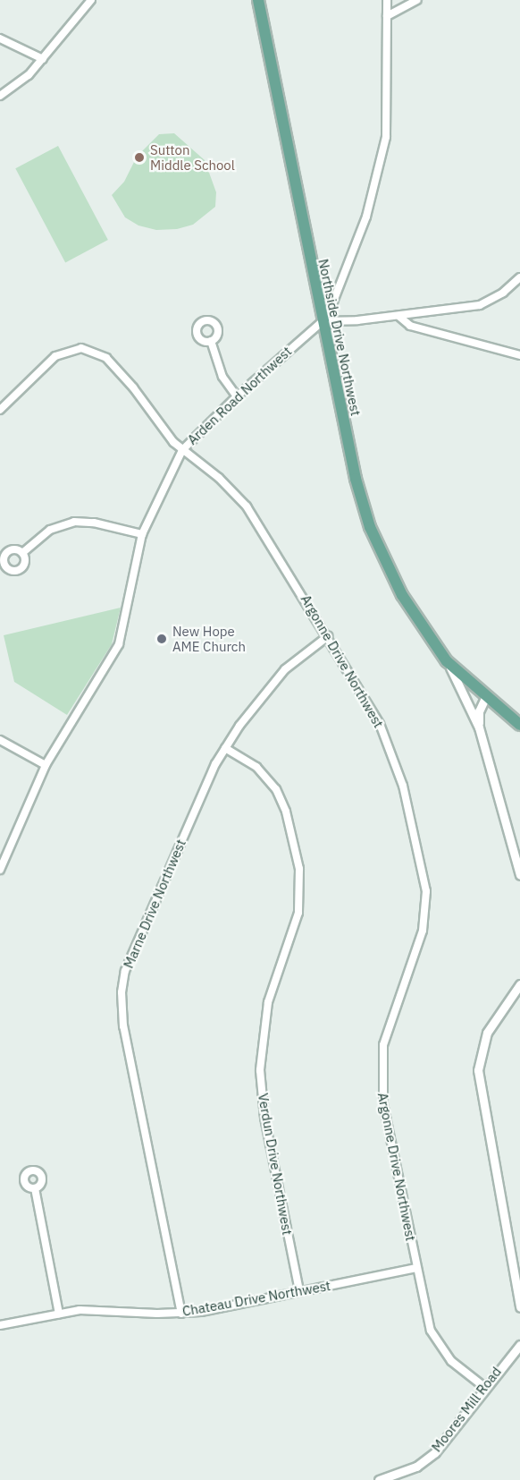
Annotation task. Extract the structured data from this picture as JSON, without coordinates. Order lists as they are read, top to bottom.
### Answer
{
  "streets": {
    "main road": ["Northside Drive Northwest"],
    "street": [
      "Arden Road Northwest",
      "Argonne Drive Northwest",
      "Marne Drive Northwest",
      "Verdun Drive Northwest",
      "Chateau Drive Northwest",
      "Moores Mill Road"
    ]
  },
  "crossings": [
    ["Northside Drive Northwest", "Arden Road Northwest"],
    ["Arden Road Northwest", "Argonne Drive Northwest"],
    ["Argonne Drive Northwest", "Marne Drive Northwest"],
    ["Argonne Drive Northwest", "Chateau Drive Northwest"],
    ["Argonne Drive Northwest", "Moores Mill Road"],
    ["Marne Drive Northwest", "Verdun Drive Northwest"],
    ["Marne Drive Northwest", "Chateau Drive Northwest"],
    ["Verdun Drive Northwest", "Chateau Drive Northwest"]
  ],
  "places": ["Sutton Middle School", "New Hope AME Church"]
}
